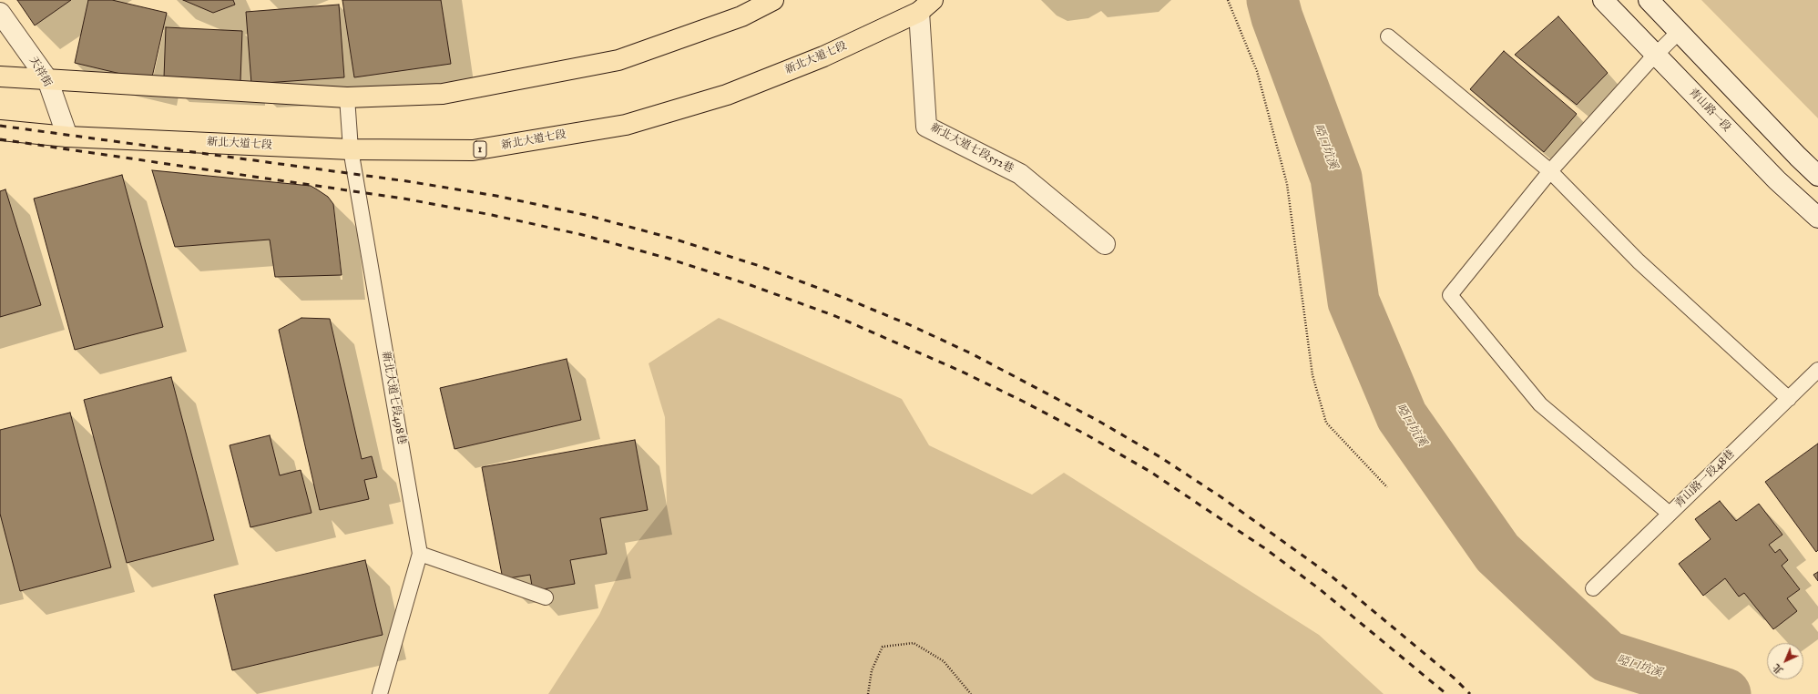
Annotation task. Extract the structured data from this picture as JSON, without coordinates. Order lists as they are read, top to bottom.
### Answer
{
  "streets": {
    "main road": ["新北大道七段", "1"],
    "street": ["天祥街", "青山路一段", "新北大道七段552巷"],
    "lane": ["新北大道七段498巷", "青山路一段48巷"]
  },
  "crossings": [
    ["新北大道七段", "天祥街"],
    ["新北大道七段", "新北大道七段552巷"],
    ["新北大道七段", "新北大道七段498巷"]
  ],
  "water": ["啞口坑溪"],
  "north": "bottom left"
}
